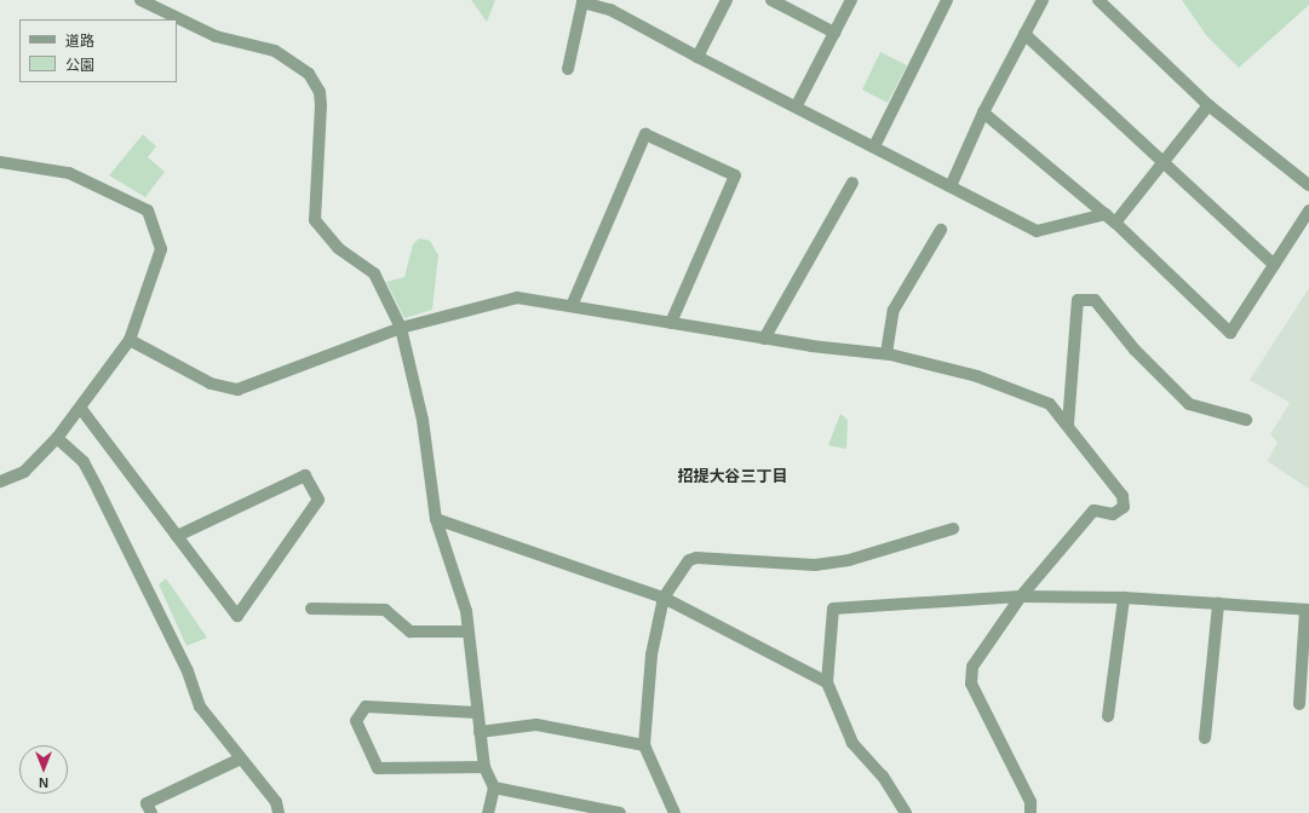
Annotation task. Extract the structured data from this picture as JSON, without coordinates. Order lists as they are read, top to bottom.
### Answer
{
  "districts": ["招提大谷三丁目"],
  "legend": ["道路", "公園"],
  "north": "bottom"
}
